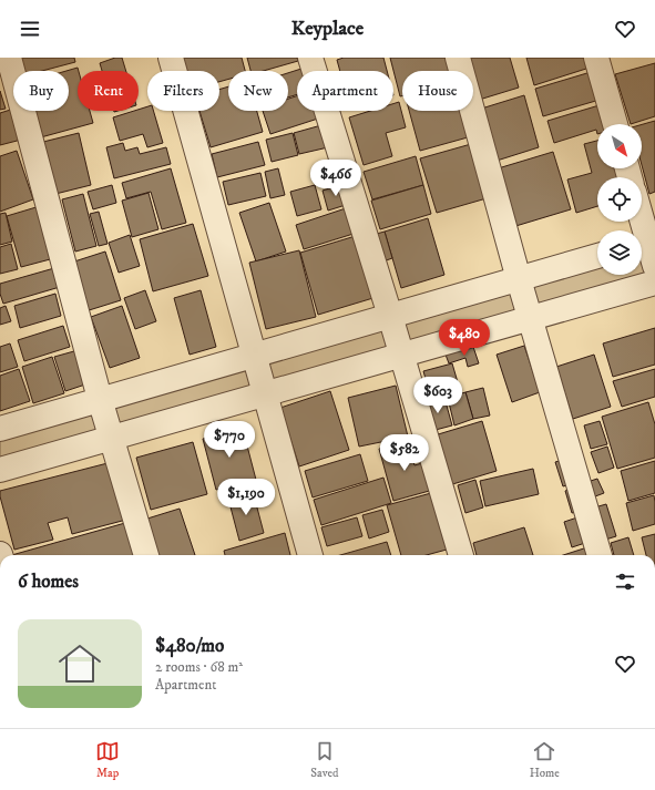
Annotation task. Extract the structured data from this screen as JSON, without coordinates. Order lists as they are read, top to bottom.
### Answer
{
  "north": "bottom right",
  "page": {
    "header": "Keyplace",
    "chip": [
      "Buy",
      "Rent",
      "Filters",
      "New",
      "Apartment",
      "House"
    ],
    "price": [
      "$466",
      "$480",
      "$603",
      "$770",
      "$582",
      "$1,190"
    ],
    "heading": "6 homes",
    "list": [
      {
        "name": "$480/mo",
        "note": "2 rooms · 68 m² · Apartment"
      }
    ],
    "tabs": ["Map", "Saved", "Home"]
  }
}
